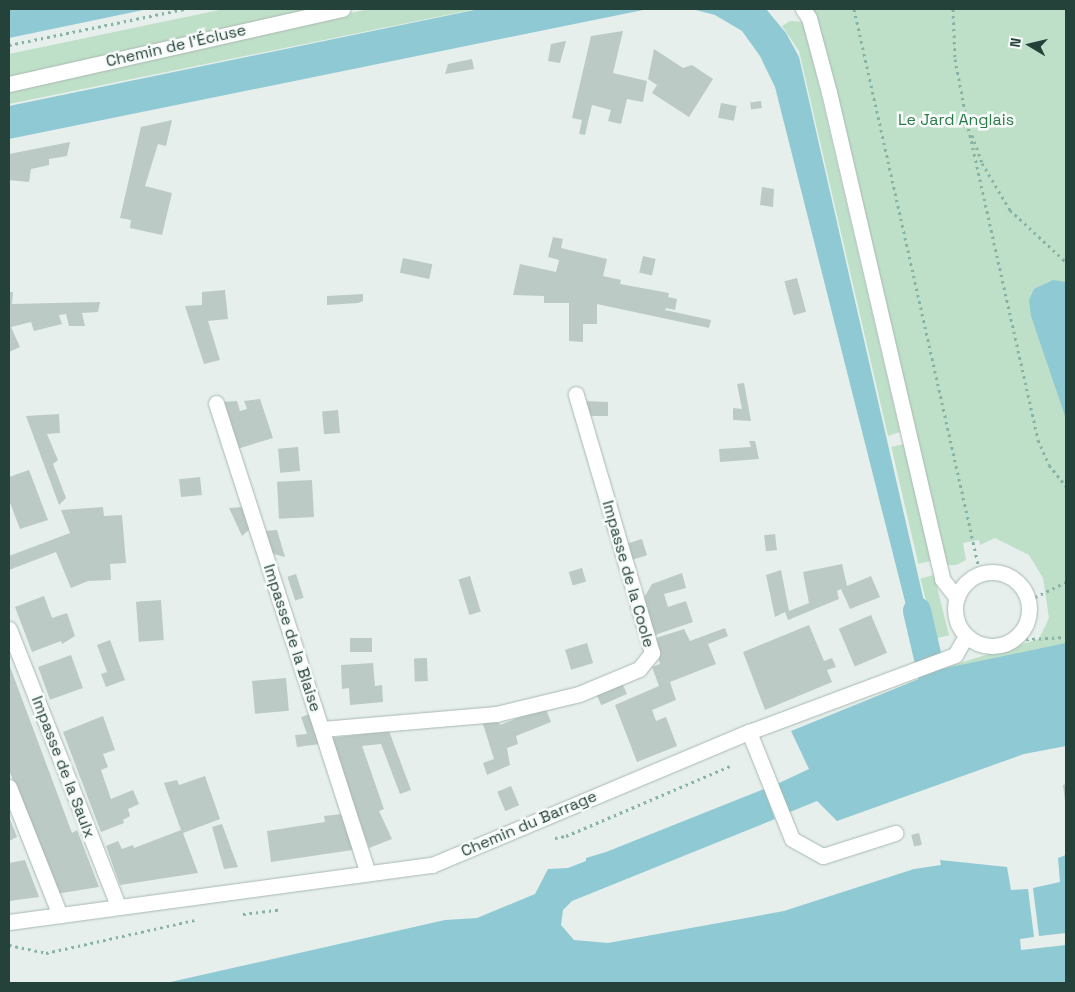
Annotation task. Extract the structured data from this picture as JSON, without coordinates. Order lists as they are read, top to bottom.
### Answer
{
  "streets": {
    "street": [
      "Chemin de l'Écluse",
      "Impasse de la Coole",
      "Impasse de la Blaise",
      "Impasse de la Saulx",
      "Chemin du Barrage"
    ]
  },
  "crossings": [
    ["Impasse de la Coole", "Impasse de la Blaise"],
    ["Impasse de la Blaise", "Chemin du Barrage"],
    ["Impasse de la Saulx", "Chemin du Barrage"]
  ],
  "parks": ["Le Jard Anglais"],
  "north": "left"
}
